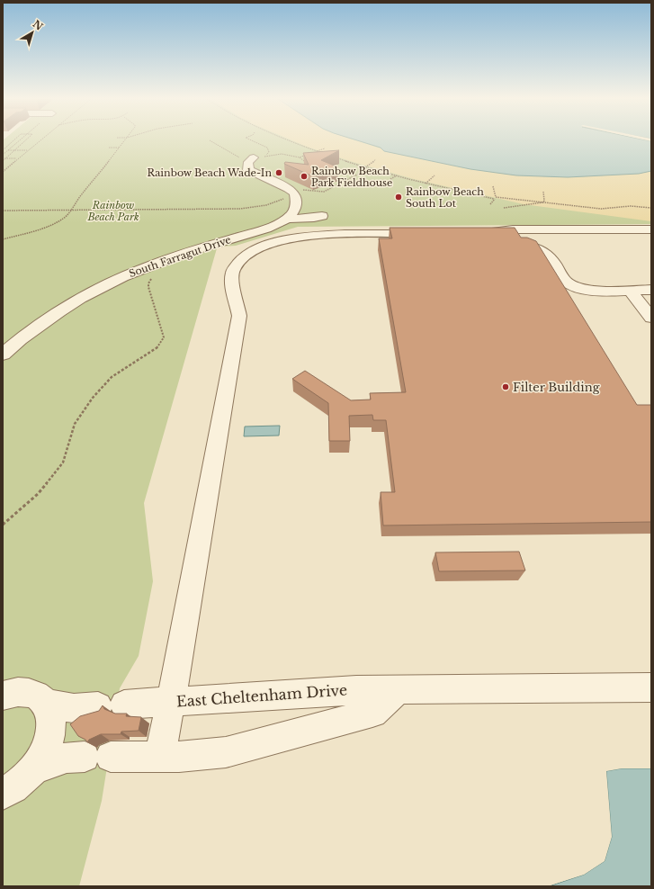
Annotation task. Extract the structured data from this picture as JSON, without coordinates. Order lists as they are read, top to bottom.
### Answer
{
  "streets": {
    "street": ["South Farragut Drive", "East Cheltenham Drive"]
  },
  "parks": ["Rainbow Beach Park"],
  "places": [
    "Rainbow Beach Wade-In",
    "Rainbow Beach Park Fieldhouse",
    "Rainbow Beach South Lot",
    "Filter Building"
  ],
  "north": "top right"
}
